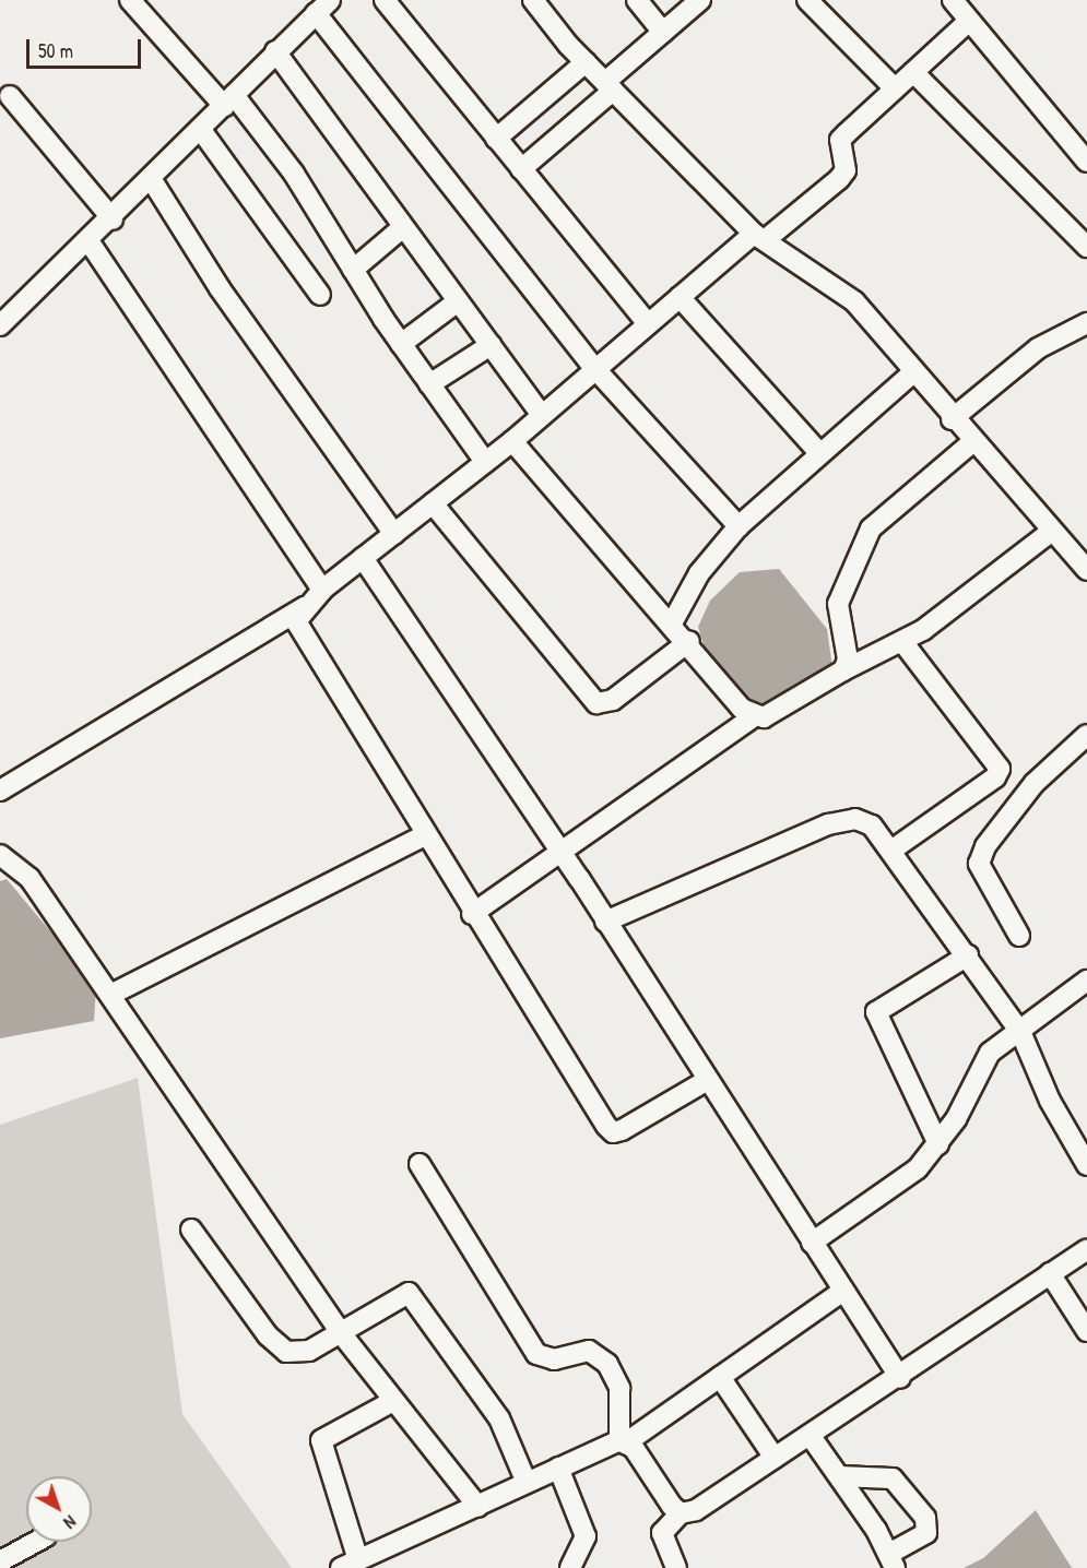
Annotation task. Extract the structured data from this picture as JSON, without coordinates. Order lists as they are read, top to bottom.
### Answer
{
  "scale_bar": "50 m",
  "north": "bottom right"
}
